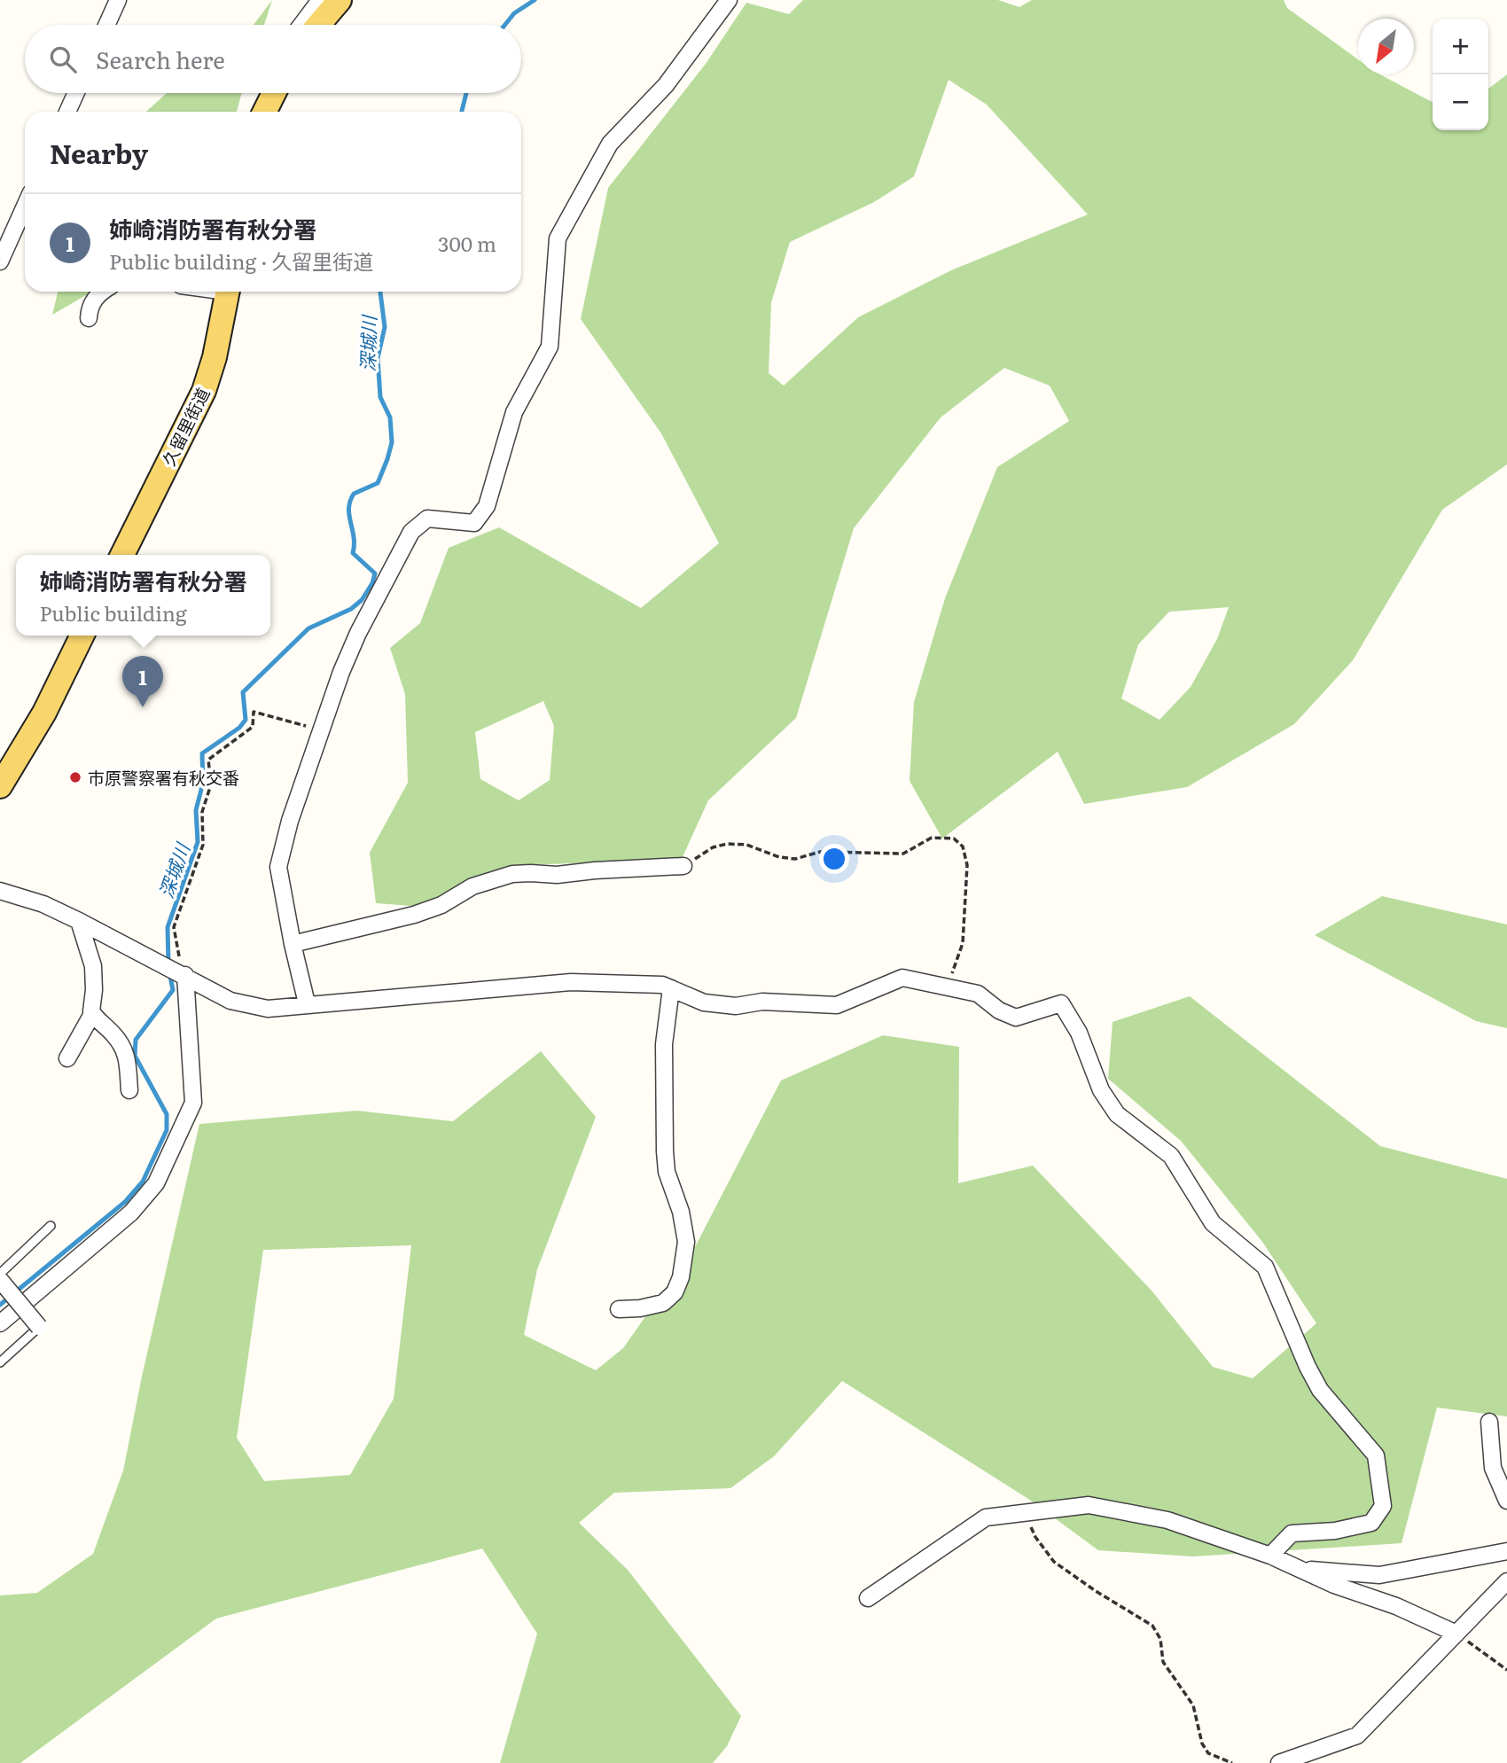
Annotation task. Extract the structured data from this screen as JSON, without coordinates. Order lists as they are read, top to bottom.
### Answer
{
  "streets": {
    "main road": ["久留里街道"]
  },
  "water": ["深城川"],
  "places": ["市原警察署有秋交番"],
  "north": "bottom left",
  "page": {
    "map_buttons": ["+", "−"],
    "search": "Search here",
    "heading": "Nearby",
    "list": [
      {
        "mark": "1",
        "name": "姉崎消防署有秋分署",
        "note": "Public building · 久留里街道",
        "value": "300 m"
      }
    ],
    "popup": ["姉崎消防署有秋分署", "Public building"],
    "pins": "1"
  }
}
